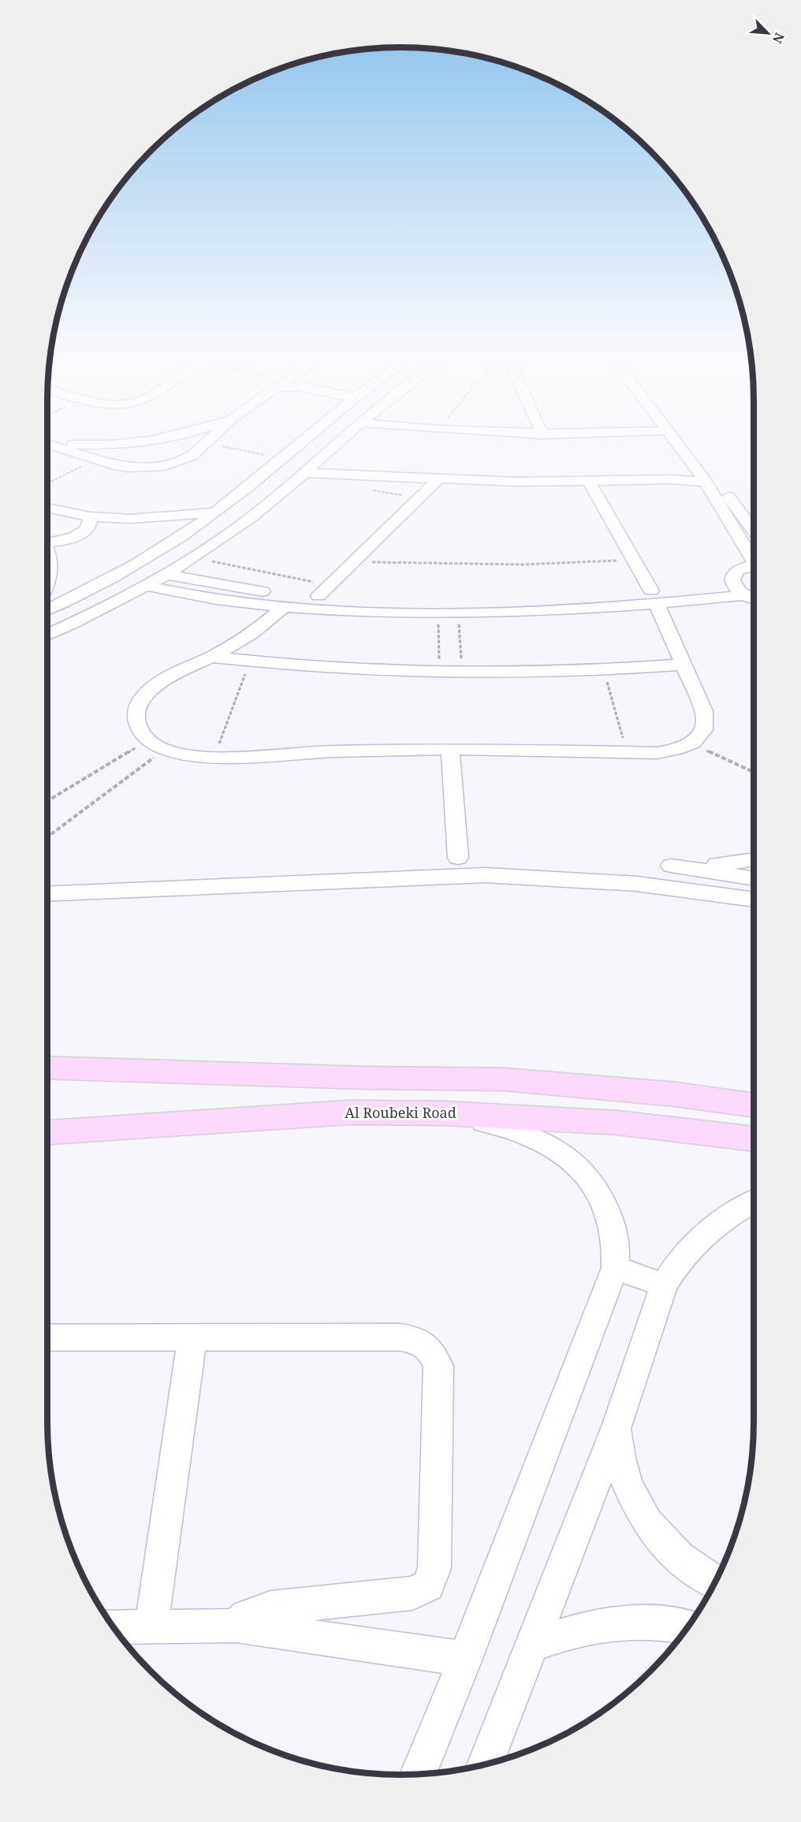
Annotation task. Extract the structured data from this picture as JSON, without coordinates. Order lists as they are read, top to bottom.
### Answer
{
  "streets": {
    "main road": ["Al Roubeki Road"]
  },
  "north": "bottom right"
}
